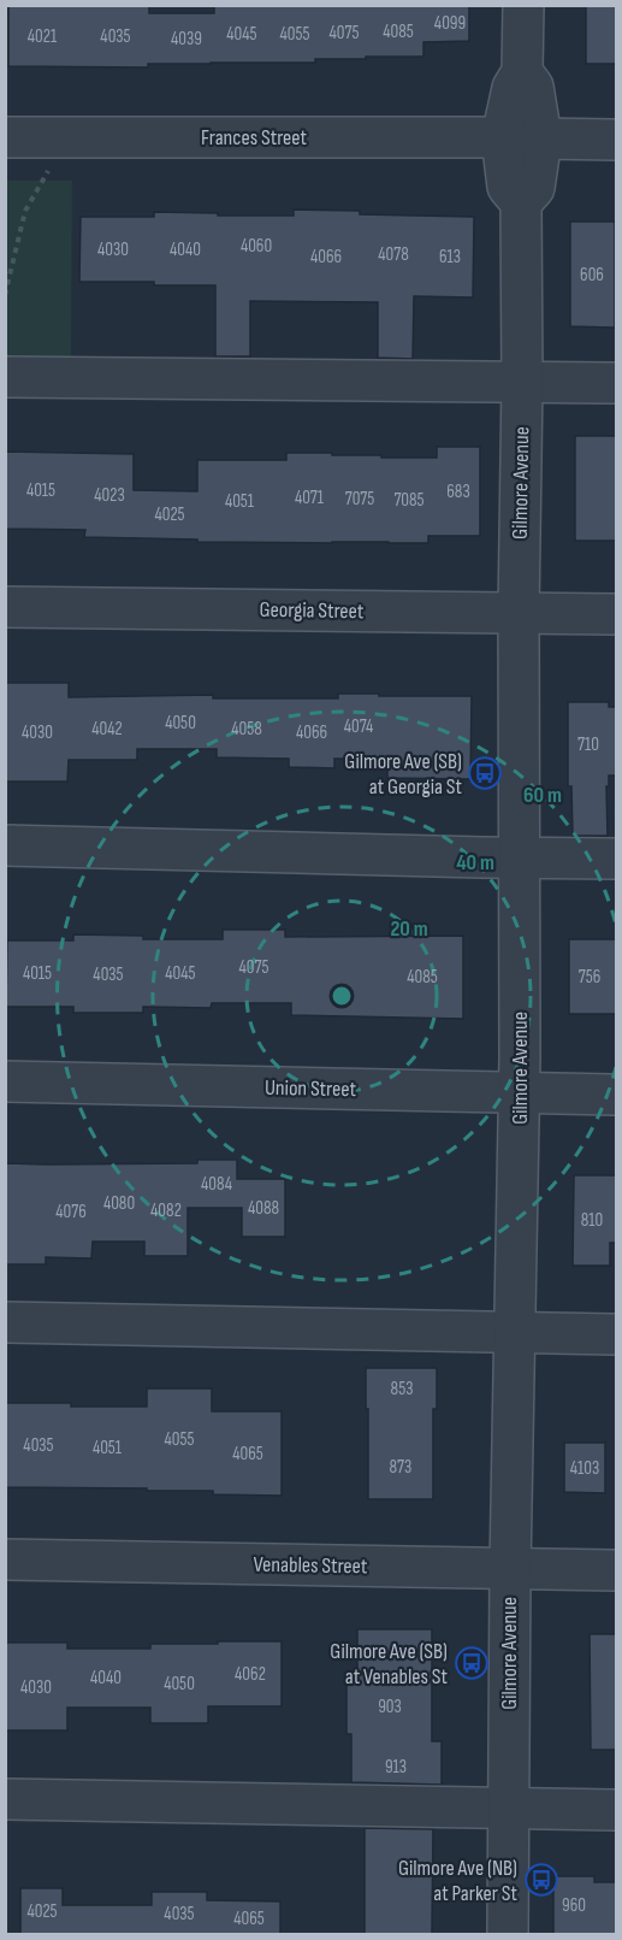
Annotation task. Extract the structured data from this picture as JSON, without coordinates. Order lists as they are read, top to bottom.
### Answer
{
  "streets": {
    "street": [
      "Frances Street",
      "Gilmore Avenue",
      "Georgia Street",
      "Union Street",
      "Venables Street"
    ]
  },
  "crossings": [
    ["Frances Street", "Gilmore Avenue"],
    ["Gilmore Avenue", "Georgia Street"],
    ["Gilmore Avenue", "Union Street"],
    ["Gilmore Avenue", "Venables Street"]
  ],
  "places": {
    "bus stop": ["Gilmore Ave (SB) at Georgia St", "Gilmore Ave (SB) at Venables St", "Gilmore Ave (NB) at Parker St"]
  },
  "house_numbers": [
    "4099",
    "4085",
    "4075",
    "4045",
    "4055",
    "4021",
    "4035",
    "4039",
    "4060",
    "4030",
    "4040",
    "4078",
    "4066",
    "613",
    "606",
    "4015",
    "683",
    "4023",
    "4071",
    "7075",
    "7085",
    "4051",
    "4025",
    "4050",
    "4074",
    "4042",
    "4058",
    "4030",
    "4066",
    "710",
    "4075",
    "4015",
    "4045",
    "4035",
    "4085",
    "756",
    "4084",
    "4080",
    "4088",
    "4082",
    "4076",
    "810",
    "853",
    "4055",
    "4035",
    "4051",
    "4065",
    "873",
    "4103",
    "4062",
    "4040",
    "4050",
    "4030",
    "903",
    "913",
    "960",
    "4025",
    "4035",
    "4065"
  ],
  "rings": ["60 m", "40 m", "20 m"]
}
